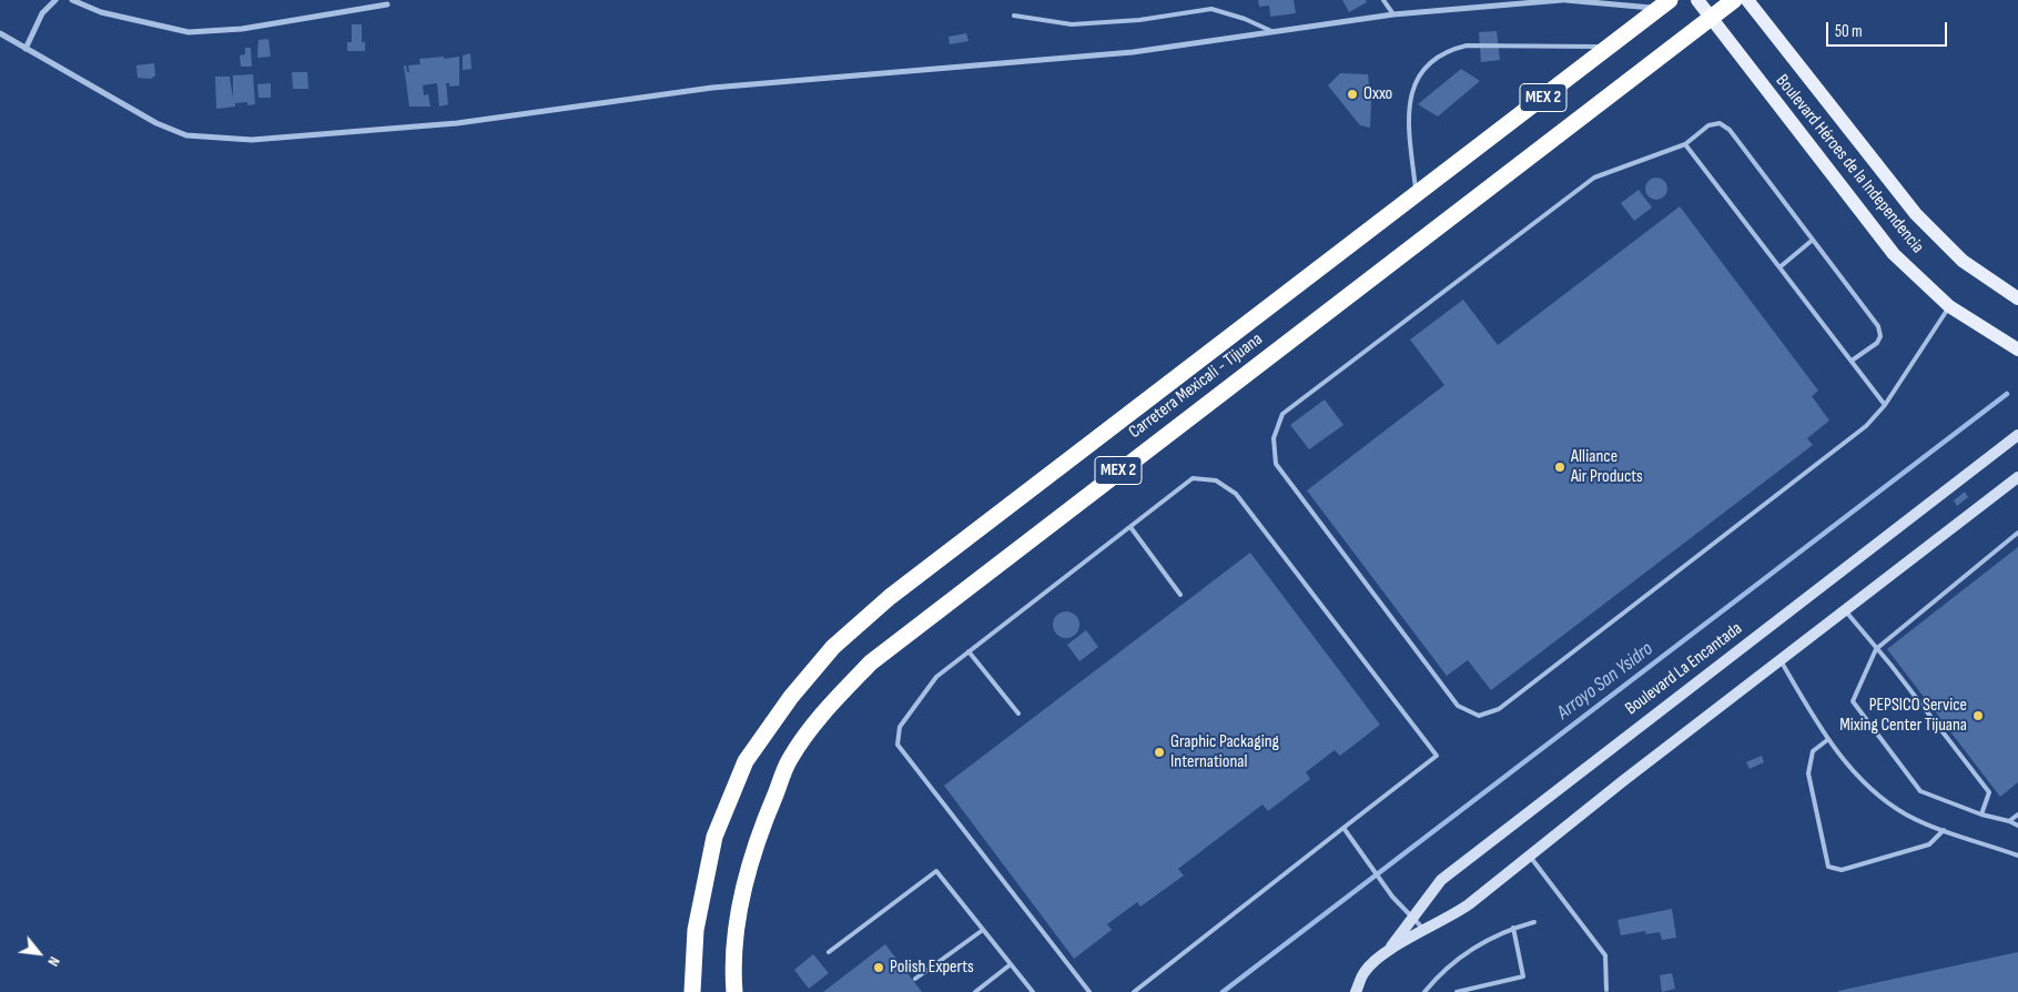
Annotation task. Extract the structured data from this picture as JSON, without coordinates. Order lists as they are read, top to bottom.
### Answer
{
  "streets": {
    "highway": ["MEX 2", "Carretera Mexicali - Tijuana"],
    "main road": ["Boulevard Héroes de la Independencia", "Boulevard La Encantada"]
  },
  "crossings": [
    ["Boulevard Héroes de la Independencia", "Carretera Mexicali - Tijuana"]
  ],
  "water": ["Arroyo San Ysidro"],
  "places": [
    "Oxxo",
    "Alliance Air Products",
    "PEPSICO Service Mixing Center Tijuana",
    "Graphic Packaging International",
    "Polish Experts"
  ],
  "scale_bar": "50 m",
  "north": "bottom right"
}
